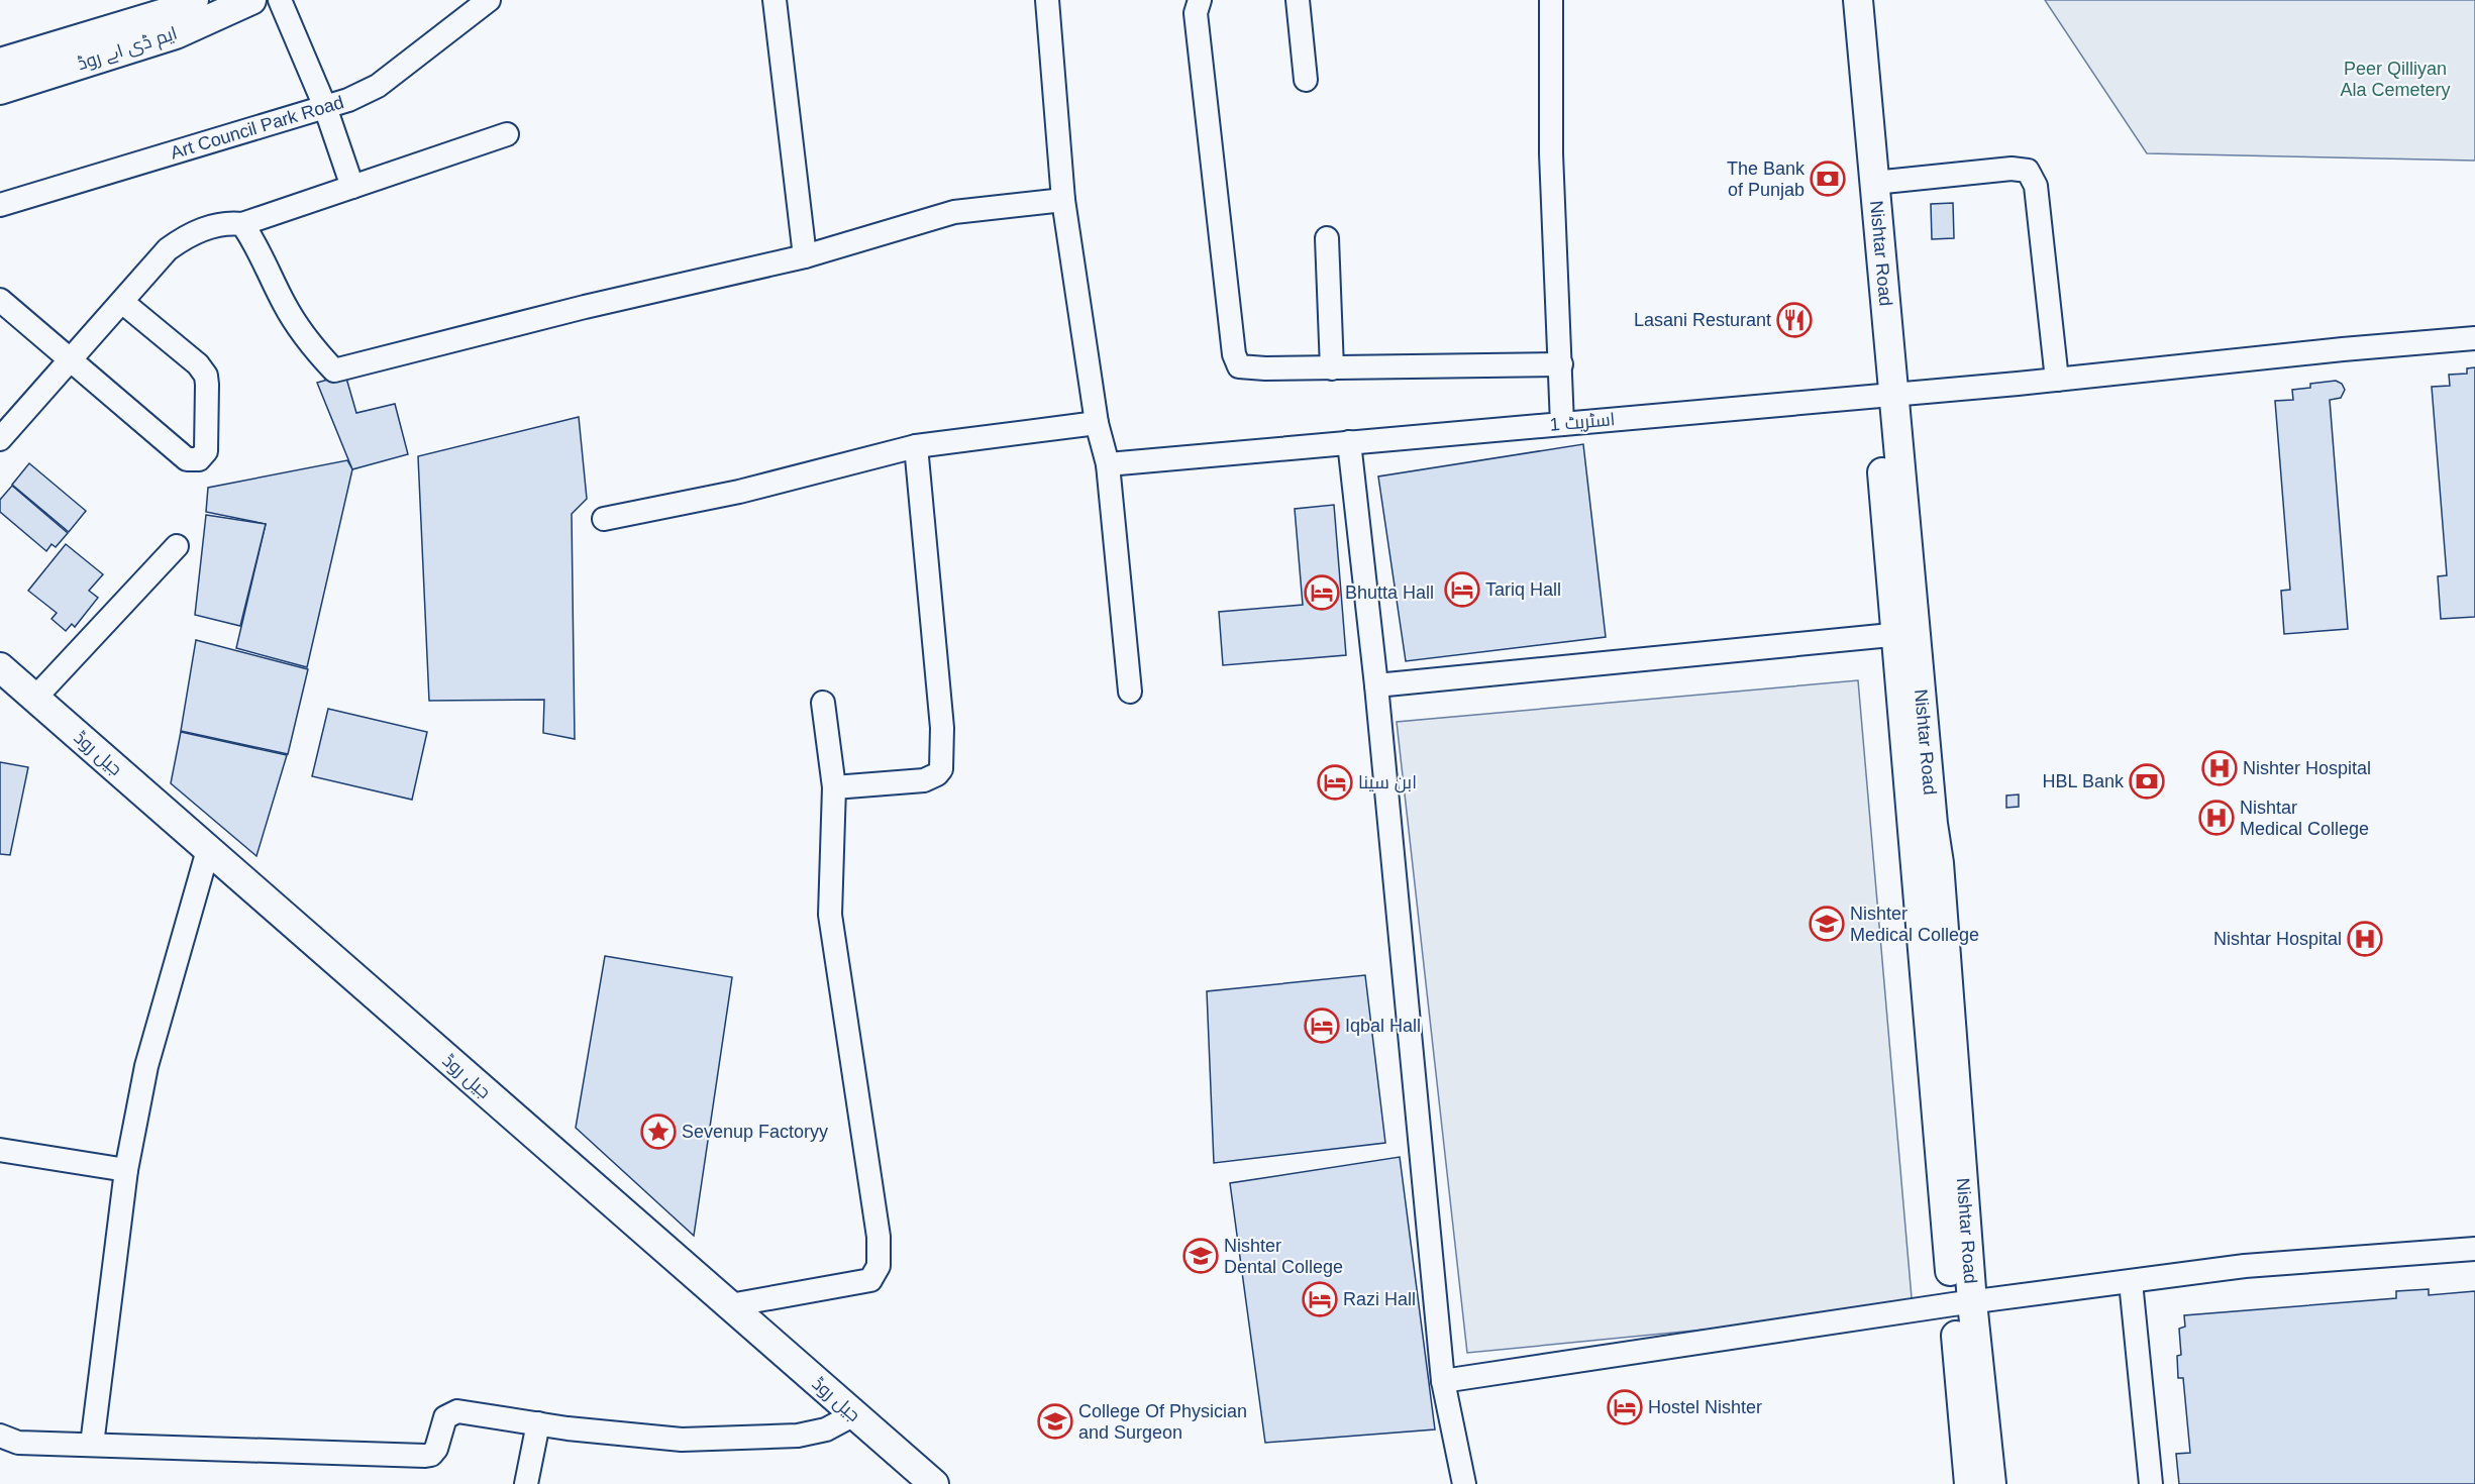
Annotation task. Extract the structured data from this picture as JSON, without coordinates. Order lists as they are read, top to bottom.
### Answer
{
  "streets": {
    "main road": ["ایم ڈی اے روڈ", "Nishtar Road", "جیل روڈ"],
    "street": ["Art Council Park Road", "اسٹریٹ 1"]
  },
  "crossings": [
    ["Nishtar Road", "اسٹریٹ 1"]
  ],
  "parks": ["Peer Qilliyan Ala Cemetery"],
  "places": {
    "bank": ["The Bank of Punjab", "HBL Bank"],
    "restaurant": ["Lasani Resturant"],
    "hotel": [
      "Tariq Hall",
      "Bhutta Hall",
      "ابن سینا",
      "Iqbal Hall",
      "Razi Hall",
      "Hostel Nishter"
    ],
    "hospital": ["Nishter Hospital", "Nishtar Medical College", "Nishtar Hospital"],
    "school or university": ["Nishter Medical College", "Nishter Dental College", "College Of Physician and Surgeon"],
    "place": ["Sevenup Factoryy"]
  }
}
